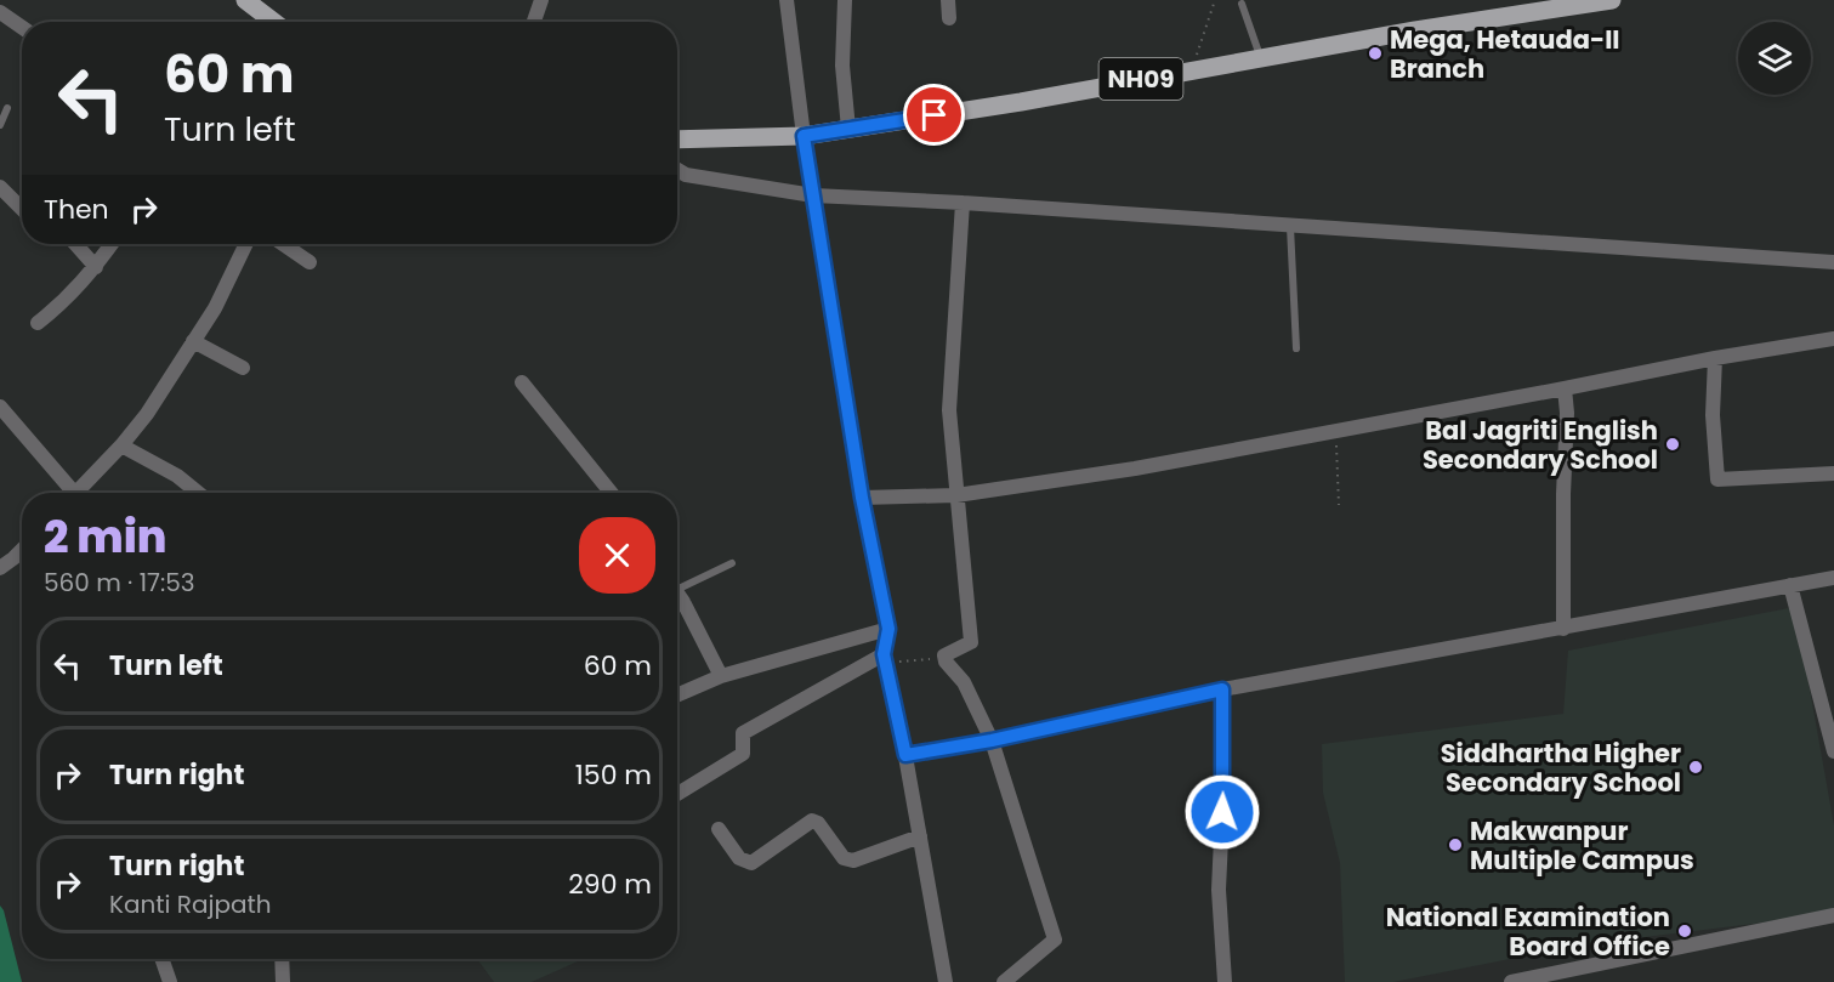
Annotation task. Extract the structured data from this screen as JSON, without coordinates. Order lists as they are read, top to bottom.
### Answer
{
  "streets": {
    "main road": ["NH09"]
  },
  "places": [
    "Mega, Hetauda-II Branch",
    "Bal Jagriti English Secondary School",
    "Siddhartha Higher Secondary School",
    "Makwanpur Multiple Campus",
    "National Examination Board Office"
  ],
  "page": {
    "turn": ["60 m", "Turn left"],
    "then": "Then",
    "heading": ["2 min", "560 m · 17:53"],
    "list": [
      {
        "name": "Turn left",
        "value": "60 m"
      },
      {
        "name": "Turn right",
        "value": "150 m"
      },
      {
        "name": "Turn right",
        "note": "Kanti Rajpath",
        "value": "290 m"
      }
    ]
  }
}
